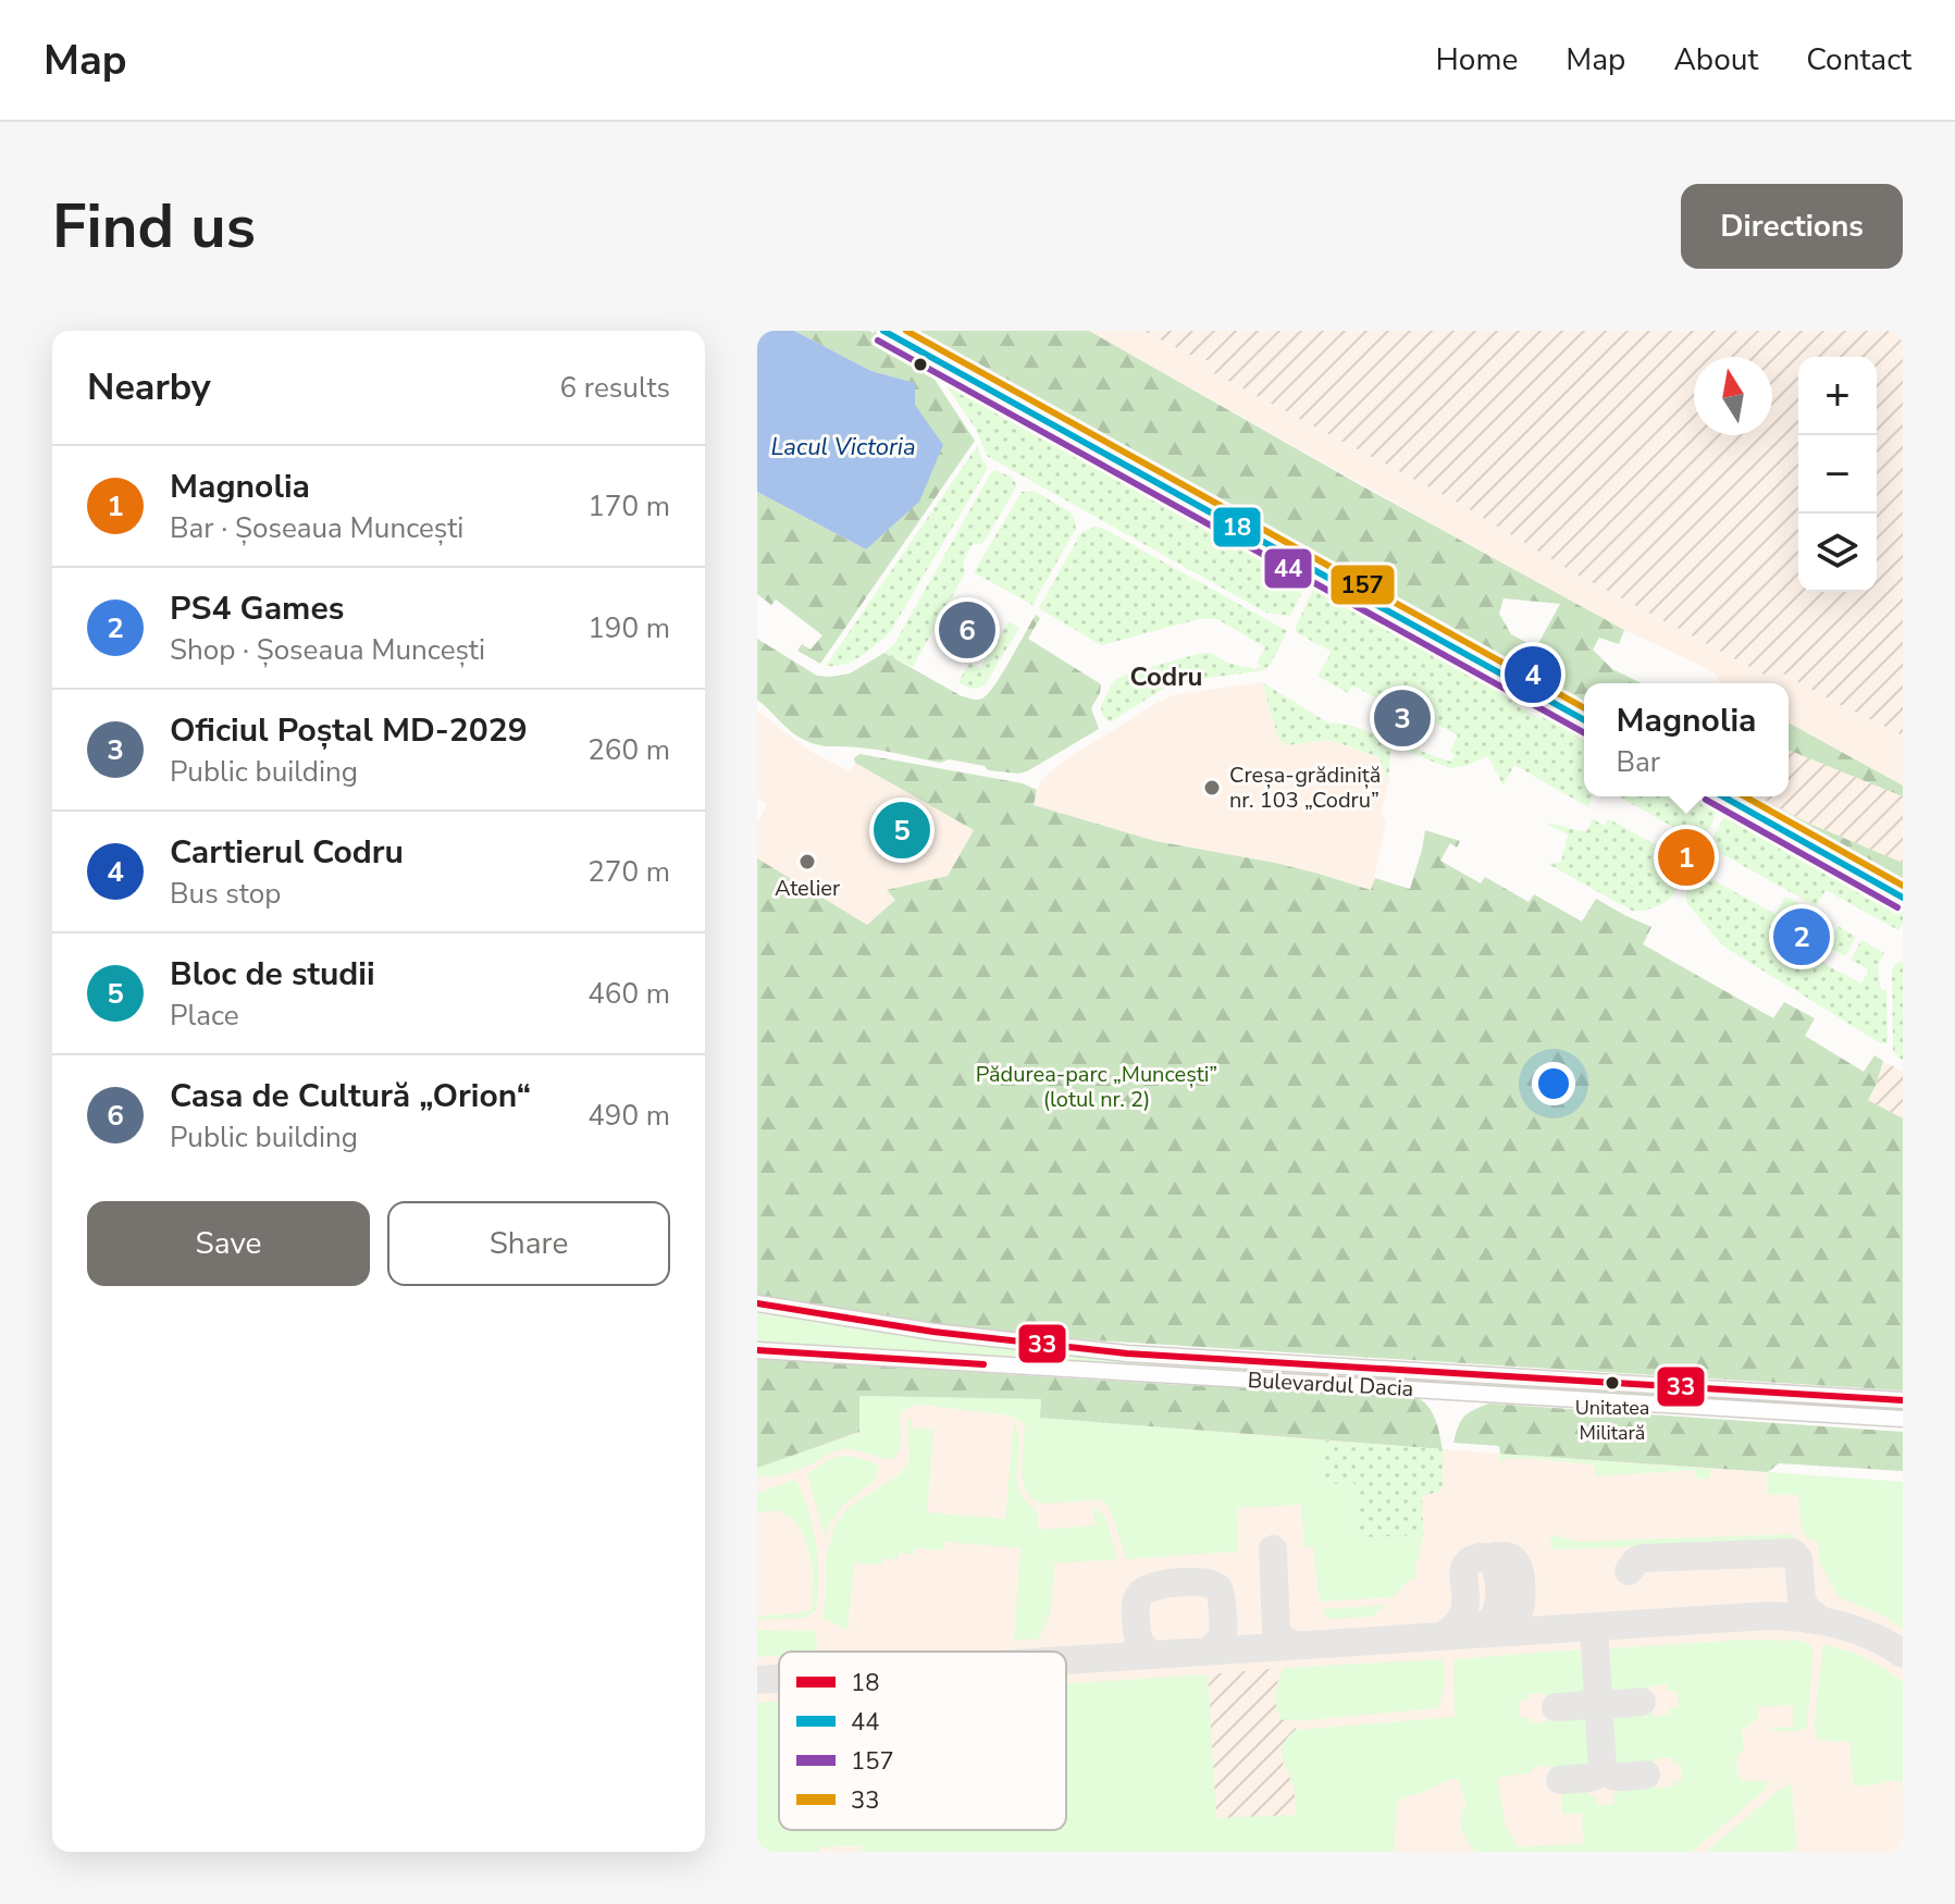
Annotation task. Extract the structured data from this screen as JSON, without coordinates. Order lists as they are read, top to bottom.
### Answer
{
  "streets": {
    "main road": ["Bulevardul Dacia"]
  },
  "districts": ["Codru"],
  "water": ["Lacul Victoria"],
  "parks": ["Pădurea-parc „Muncești” (lotul nr. 2)"],
  "places": ["Creșa-grădiniță nr. 103 „Codru”", "Atelier", "Unitatea Militară"],
  "lines": [
    "transit line 18",
    "transit line 157",
    "transit line 44",
    "transit line 33"
  ],
  "legend": [
    "18",
    "44",
    "157",
    "33"
  ],
  "north": "top",
  "page": {
    "header": "Map",
    "nav": [
      "Home",
      "Map",
      "About",
      "Contact"
    ],
    "buttons": [
      "Directions",
      ["Save", "Share"]
    ],
    "title": "Find us",
    "heading": ["Nearby", "6 results"],
    "map_buttons": ["+", "−"],
    "list": [
      {
        "mark": "1",
        "name": "Magnolia",
        "note": "Bar · Șoseaua Muncești",
        "value": "170 m"
      },
      {
        "mark": "2",
        "name": "PS4 Games",
        "note": "Shop · Șoseaua Muncești",
        "value": "190 m"
      },
      {
        "mark": "3",
        "name": "Oficiul Poștal MD-2029",
        "note": "Public building",
        "value": "260 m"
      },
      {
        "mark": "4",
        "name": "Cartierul Codru",
        "note": "Bus stop",
        "value": "270 m"
      },
      {
        "mark": "5",
        "name": "Bloc de studii",
        "note": "Place",
        "value": "460 m"
      },
      {
        "mark": "6",
        "name": "Casa de Cultură „Orion“",
        "note": "Public building",
        "value": "490 m"
      }
    ],
    "pins": [
      "6",
      "4",
      "3",
      "5",
      "1",
      "2"
    ],
    "popup": ["Magnolia", "Bar"]
  }
}
